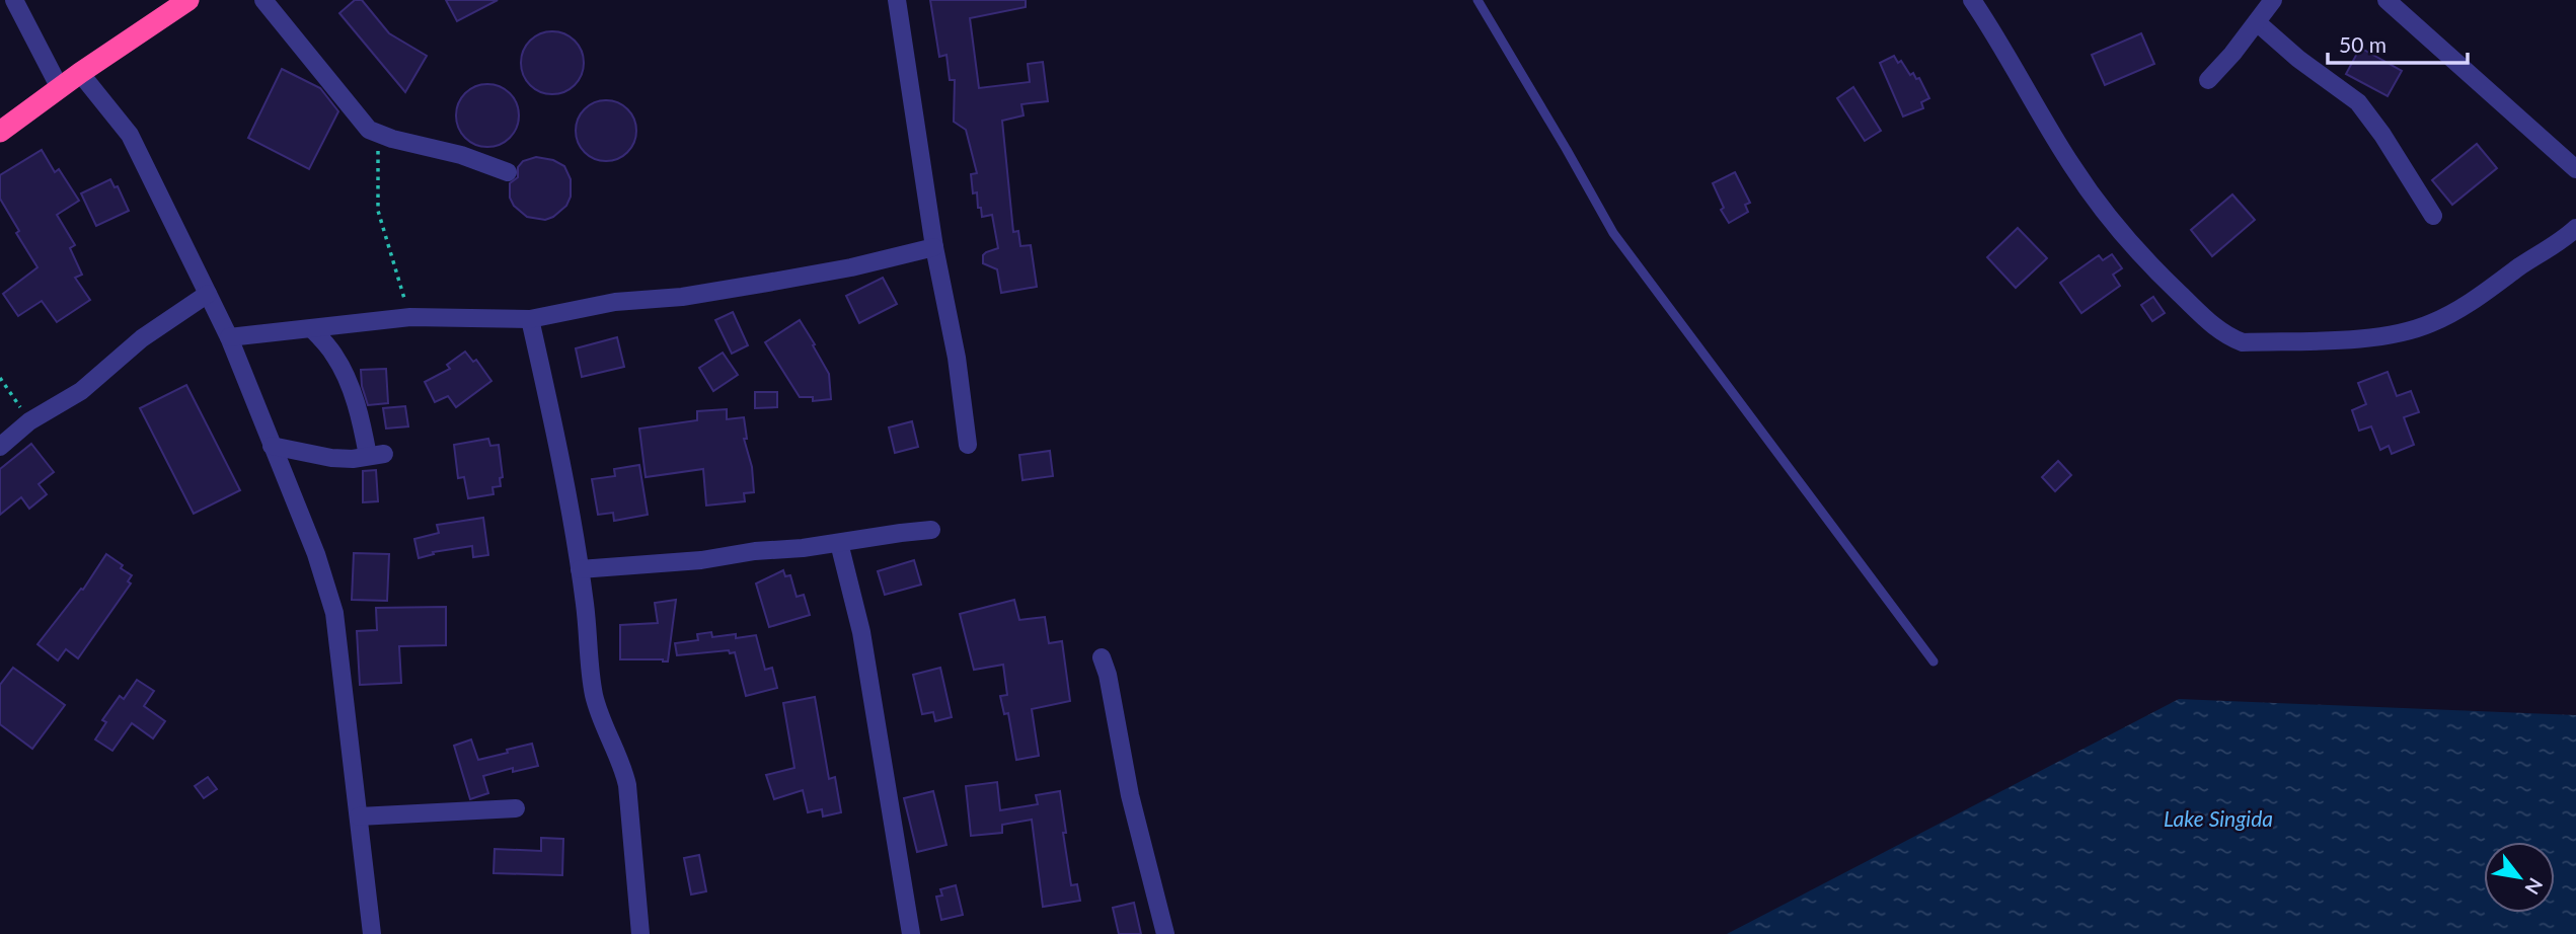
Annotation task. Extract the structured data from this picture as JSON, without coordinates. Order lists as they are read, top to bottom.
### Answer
{
  "water": ["Lake Singida"],
  "scale_bar": "50 m",
  "north": "bottom right"
}
